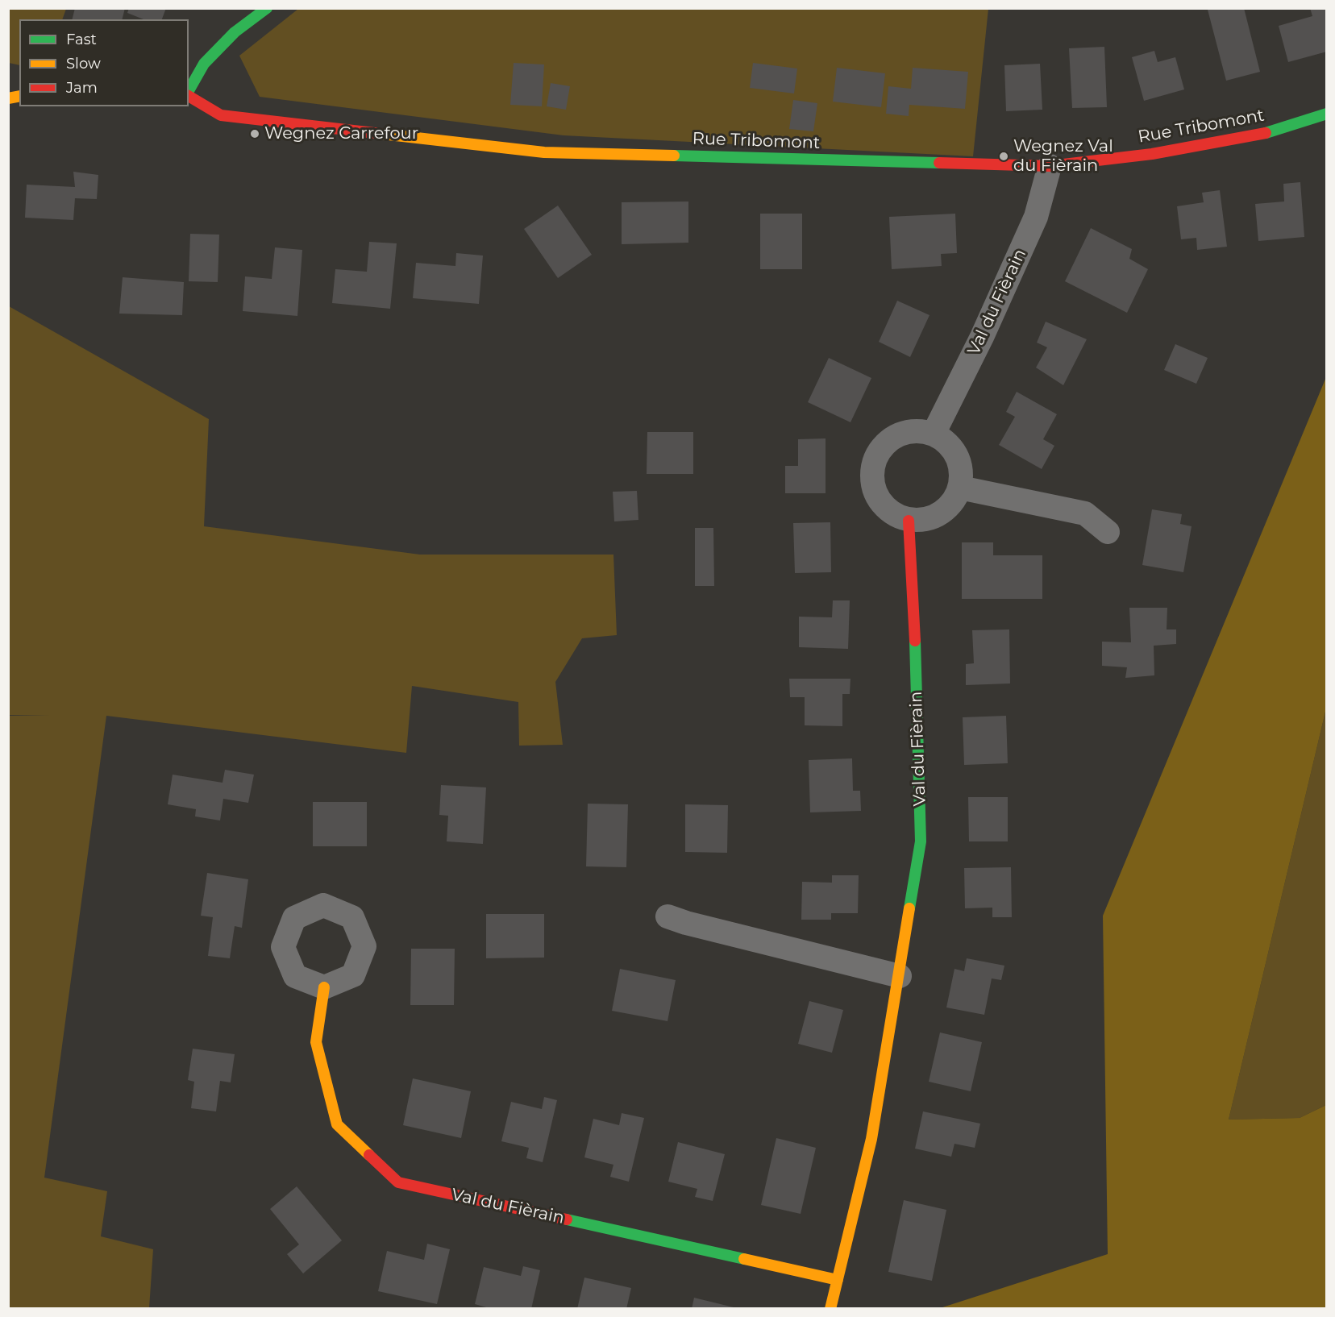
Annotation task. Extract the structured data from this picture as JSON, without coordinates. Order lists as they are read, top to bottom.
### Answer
{
  "streets": {
    "street": ["Rue Tribomont", "Val du Fièrain"]
  },
  "crossings": [
    ["Rue Tribomont", "Val du Fièrain"]
  ],
  "places": ["Wegnez Carrefour", "Wegnez Val du Fièrain"],
  "legend": ["Fast", "Slow", "Jam"]
}
